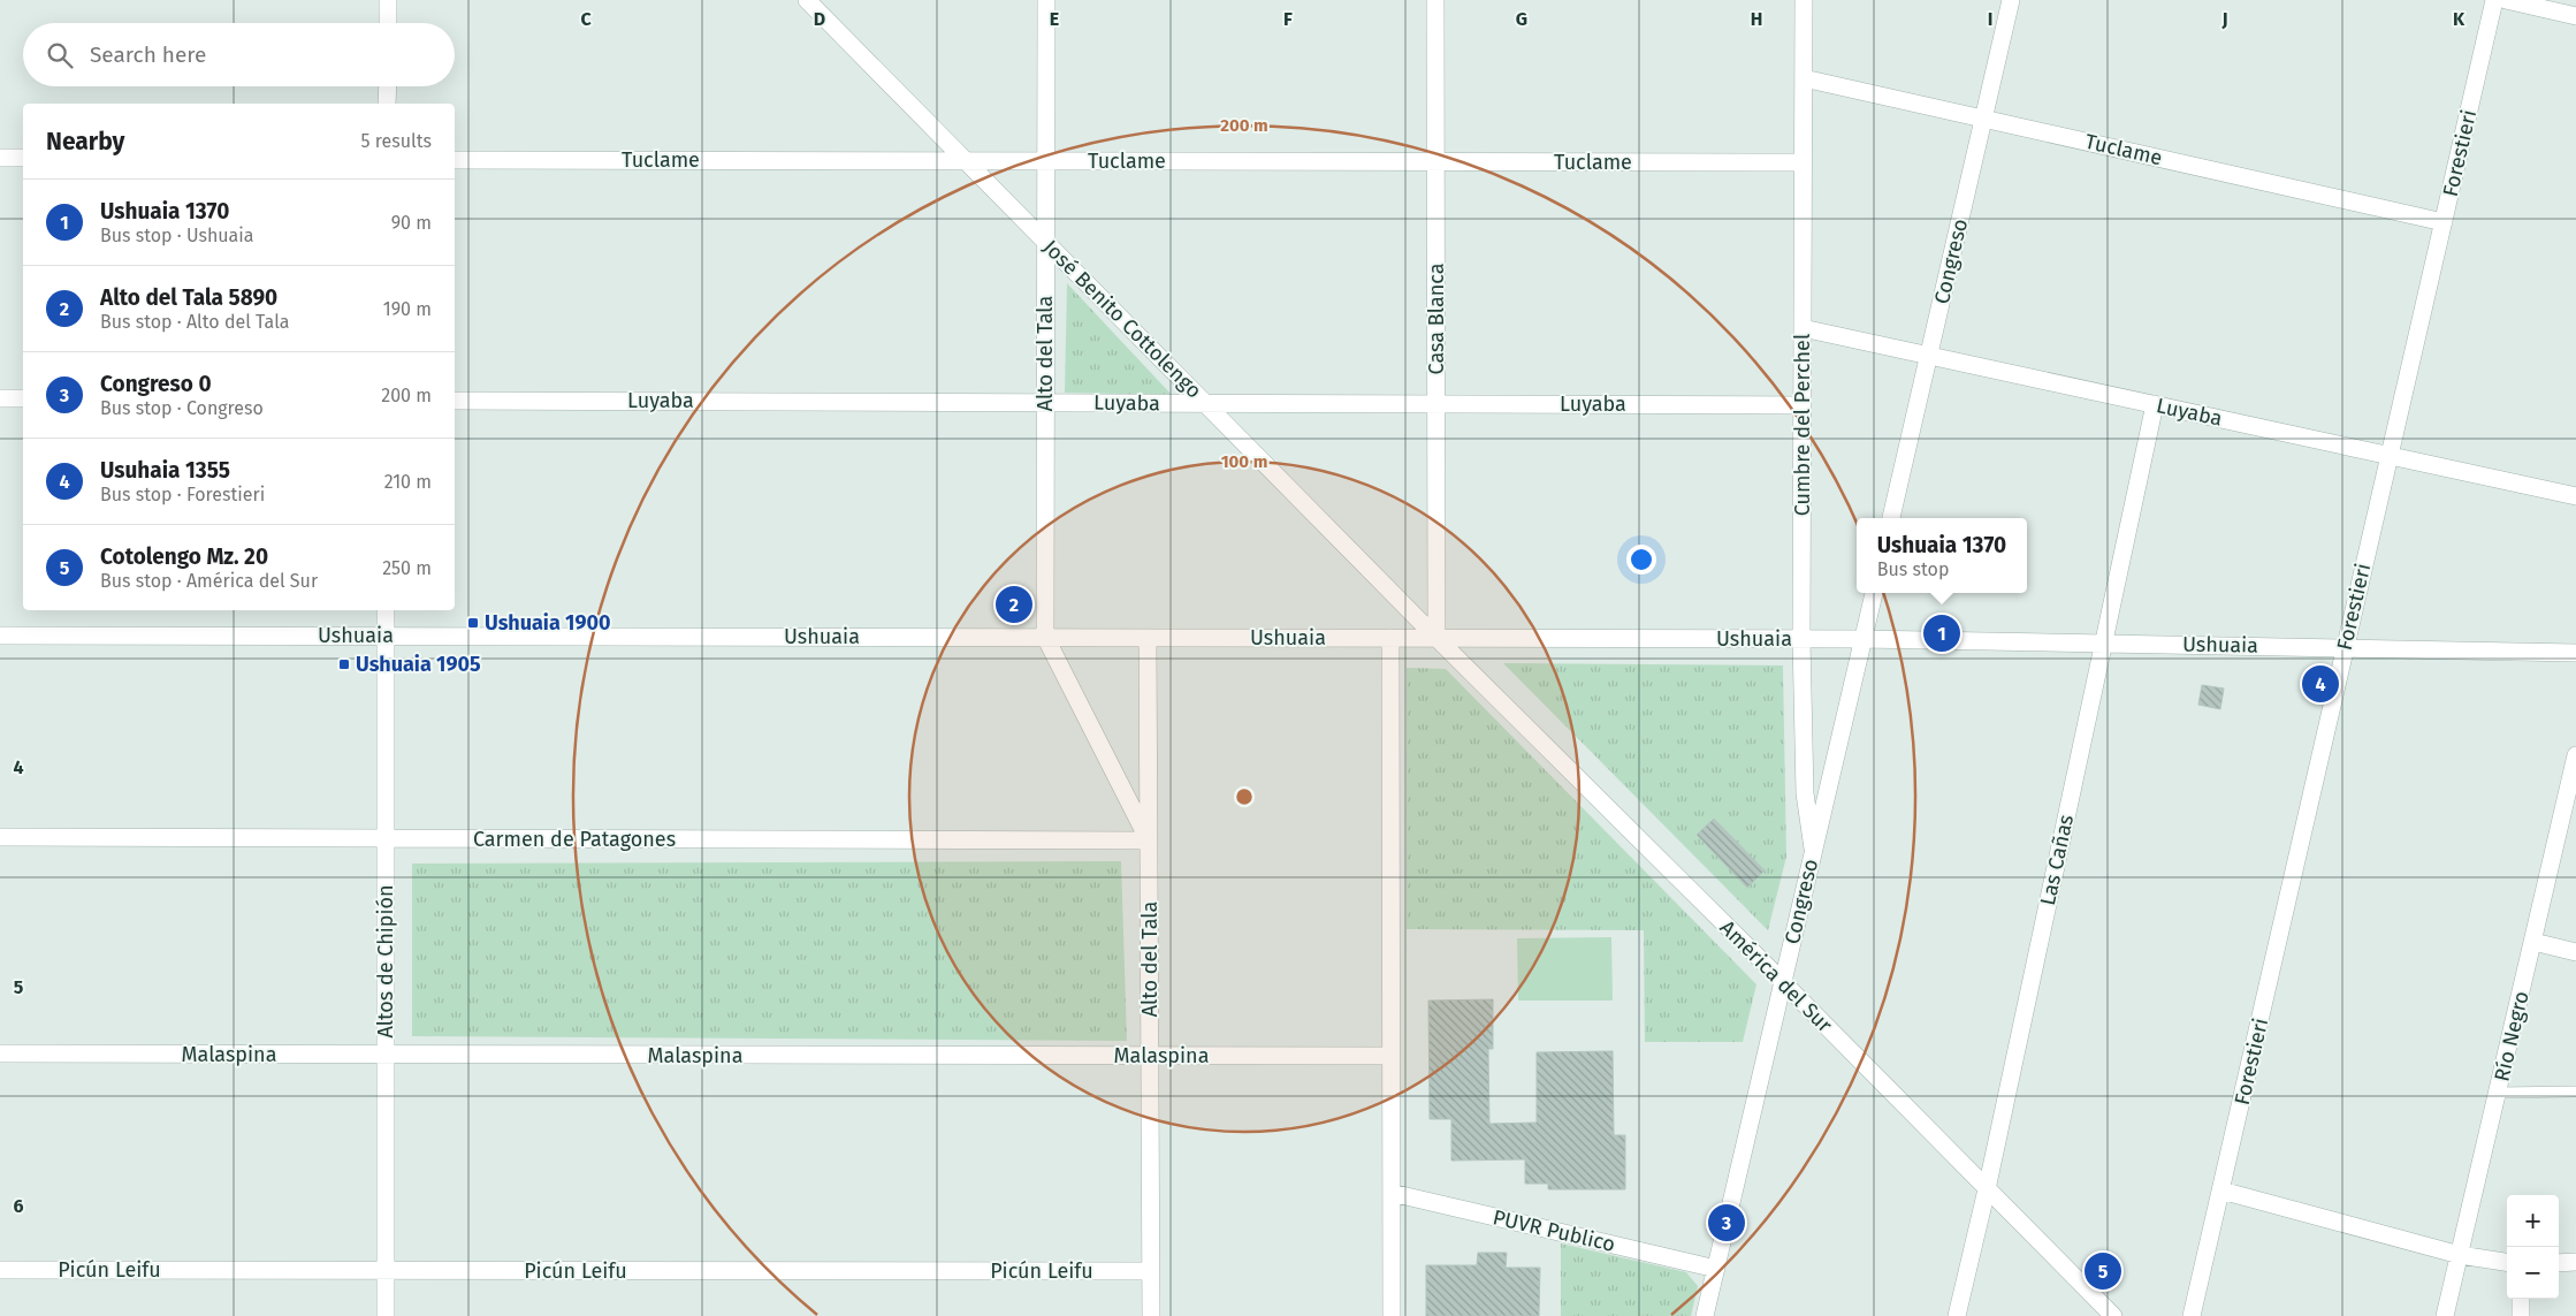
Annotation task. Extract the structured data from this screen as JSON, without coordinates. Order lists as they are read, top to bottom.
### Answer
{
  "streets": {
    "street": [
      "Tuclame",
      "Forestieri",
      "Congreso",
      "José Benito Cottolengo",
      "Casa Blanca",
      "Alto del Tala",
      "Luyaba",
      "Cumbre del Perchel",
      "Ushuaia",
      "Carmen de Patagones",
      "Las Cañas",
      "Altos de Chipión",
      "América del Sur",
      "Río Negro",
      "Malaspina",
      "PUVR Publico",
      "Picún Leifu"
    ]
  },
  "crossings": [
    ["Tuclame", "Forestieri"],
    ["Tuclame", "Congreso"],
    ["Tuclame", "José Benito Cottolengo"],
    ["Tuclame", "Casa Blanca"],
    ["Tuclame", "Alto del Tala"],
    ["Tuclame", "Cumbre del Perchel"],
    ["Forestieri", "Luyaba"],
    ["Forestieri", "Ushuaia"],
    ["Congreso", "Luyaba"],
    ["Congreso", "Cumbre del Perchel"],
    ["Congreso", "Ushuaia"],
    ["Congreso", "América del Sur"],
    ["Congreso", "PUVR Publico"],
    ["José Benito Cottolengo", "Casa Blanca"],
    ["José Benito Cottolengo", "Alto del Tala"],
    ["José Benito Cottolengo", "Luyaba"],
    ["José Benito Cottolengo", "Ushuaia"],
    ["José Benito Cottolengo", "América del Sur"],
    ["Casa Blanca", "Luyaba"],
    ["Casa Blanca", "Ushuaia"],
    ["Casa Blanca", "América del Sur"],
    ["Alto del Tala", "Luyaba"],
    ["Alto del Tala", "Ushuaia"],
    ["Alto del Tala", "Carmen de Patagones"],
    ["Alto del Tala", "Malaspina"],
    ["Alto del Tala", "Picún Leifu"],
    ["Luyaba", "Cumbre del Perchel"],
    ["Luyaba", "Las Cañas"],
    ["Cumbre del Perchel", "Ushuaia"],
    ["Ushuaia", "Las Cañas"],
    ["Ushuaia", "Altos de Chipión"],
    ["Ushuaia", "América del Sur"],
    ["Carmen de Patagones", "Altos de Chipión"],
    ["Las Cañas", "América del Sur"],
    ["Altos de Chipión", "Malaspina"],
    ["Altos de Chipión", "Picún Leifu"]
  ],
  "places": {
    "transit": ["Ushuaia 1900", "Ushuaia 1905"]
  },
  "page": {
    "search": "Search here",
    "heading": ["Nearby", "5 results"],
    "list": [
      {
        "mark": "1",
        "name": "Ushuaia 1370",
        "note": "Bus stop · Ushuaia",
        "value": "90 m"
      },
      {
        "mark": "2",
        "name": "Alto del Tala 5890",
        "note": "Bus stop · Alto del Tala",
        "value": "190 m"
      },
      {
        "mark": "3",
        "name": "Congreso 0",
        "note": "Bus stop · Congreso",
        "value": "200 m"
      },
      {
        "mark": "4",
        "name": "Usuhaia 1355",
        "note": "Bus stop · Forestieri",
        "value": "210 m"
      },
      {
        "mark": "5",
        "name": "Cotolengo Mz. 20",
        "note": "Bus stop · América del Sur",
        "value": "250 m"
      }
    ],
    "popup": ["Ushuaia 1370", "Bus stop"],
    "pins": [
      "2",
      "1",
      "4",
      "3",
      "5"
    ],
    "map_buttons": ["+", "−"]
  },
  "grid": {
    "columns": [
      "C",
      "D",
      "E",
      "F",
      "G",
      "H",
      "I",
      "J",
      "K"
    ],
    "rows": ["4", "5", "6"]
  },
  "rings": ["200 m", "100 m"]
}
